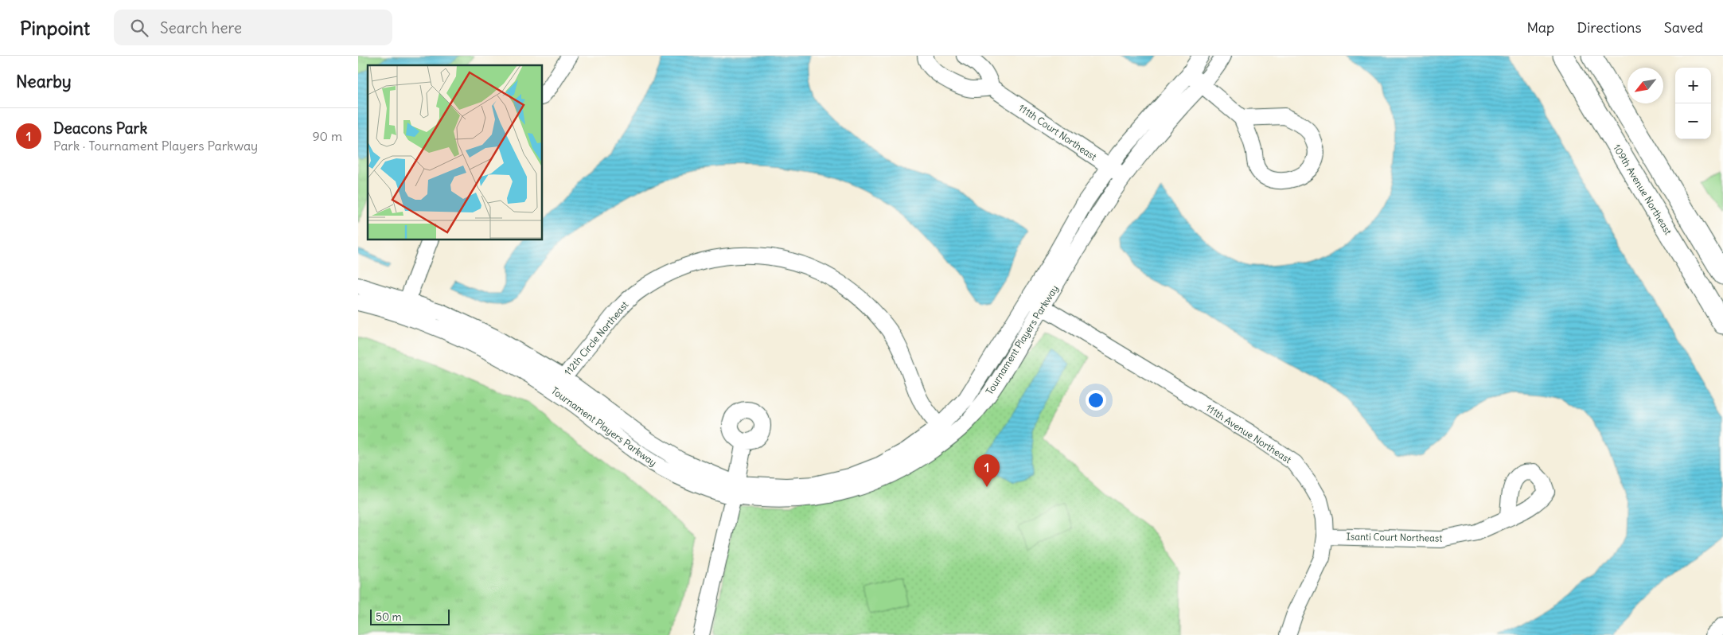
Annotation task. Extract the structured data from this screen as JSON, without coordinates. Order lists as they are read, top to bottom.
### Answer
{
  "streets": {
    "main road": ["109th Avenue Northeast"],
    "street": [
      "111th Court Northeast",
      "112th Circle Northeast",
      "Tournament Players Parkway",
      "111th Avenue Northeast",
      "Isanti Court Northeast"
    ]
  },
  "crossings": [
    ["111th Court Northeast", "Tournament Players Parkway"],
    ["112th Circle Northeast", "Tournament Players Parkway"],
    ["Tournament Players Parkway", "111th Avenue Northeast"],
    ["111th Avenue Northeast", "Isanti Court Northeast"]
  ],
  "scale_bar": "50 m",
  "north": "bottom left",
  "page": {
    "header": "Pinpoint",
    "search": "Search here",
    "nav": ["Map", "Directions", "Saved"],
    "heading": "Nearby",
    "map_buttons": ["+", "−"],
    "list": [
      {
        "mark": "1",
        "name": "Deacons Park",
        "note": "Park · Tournament Players Parkway",
        "value": "90 m"
      }
    ],
    "pins": "1",
    "scale": "50 m"
  }
}
